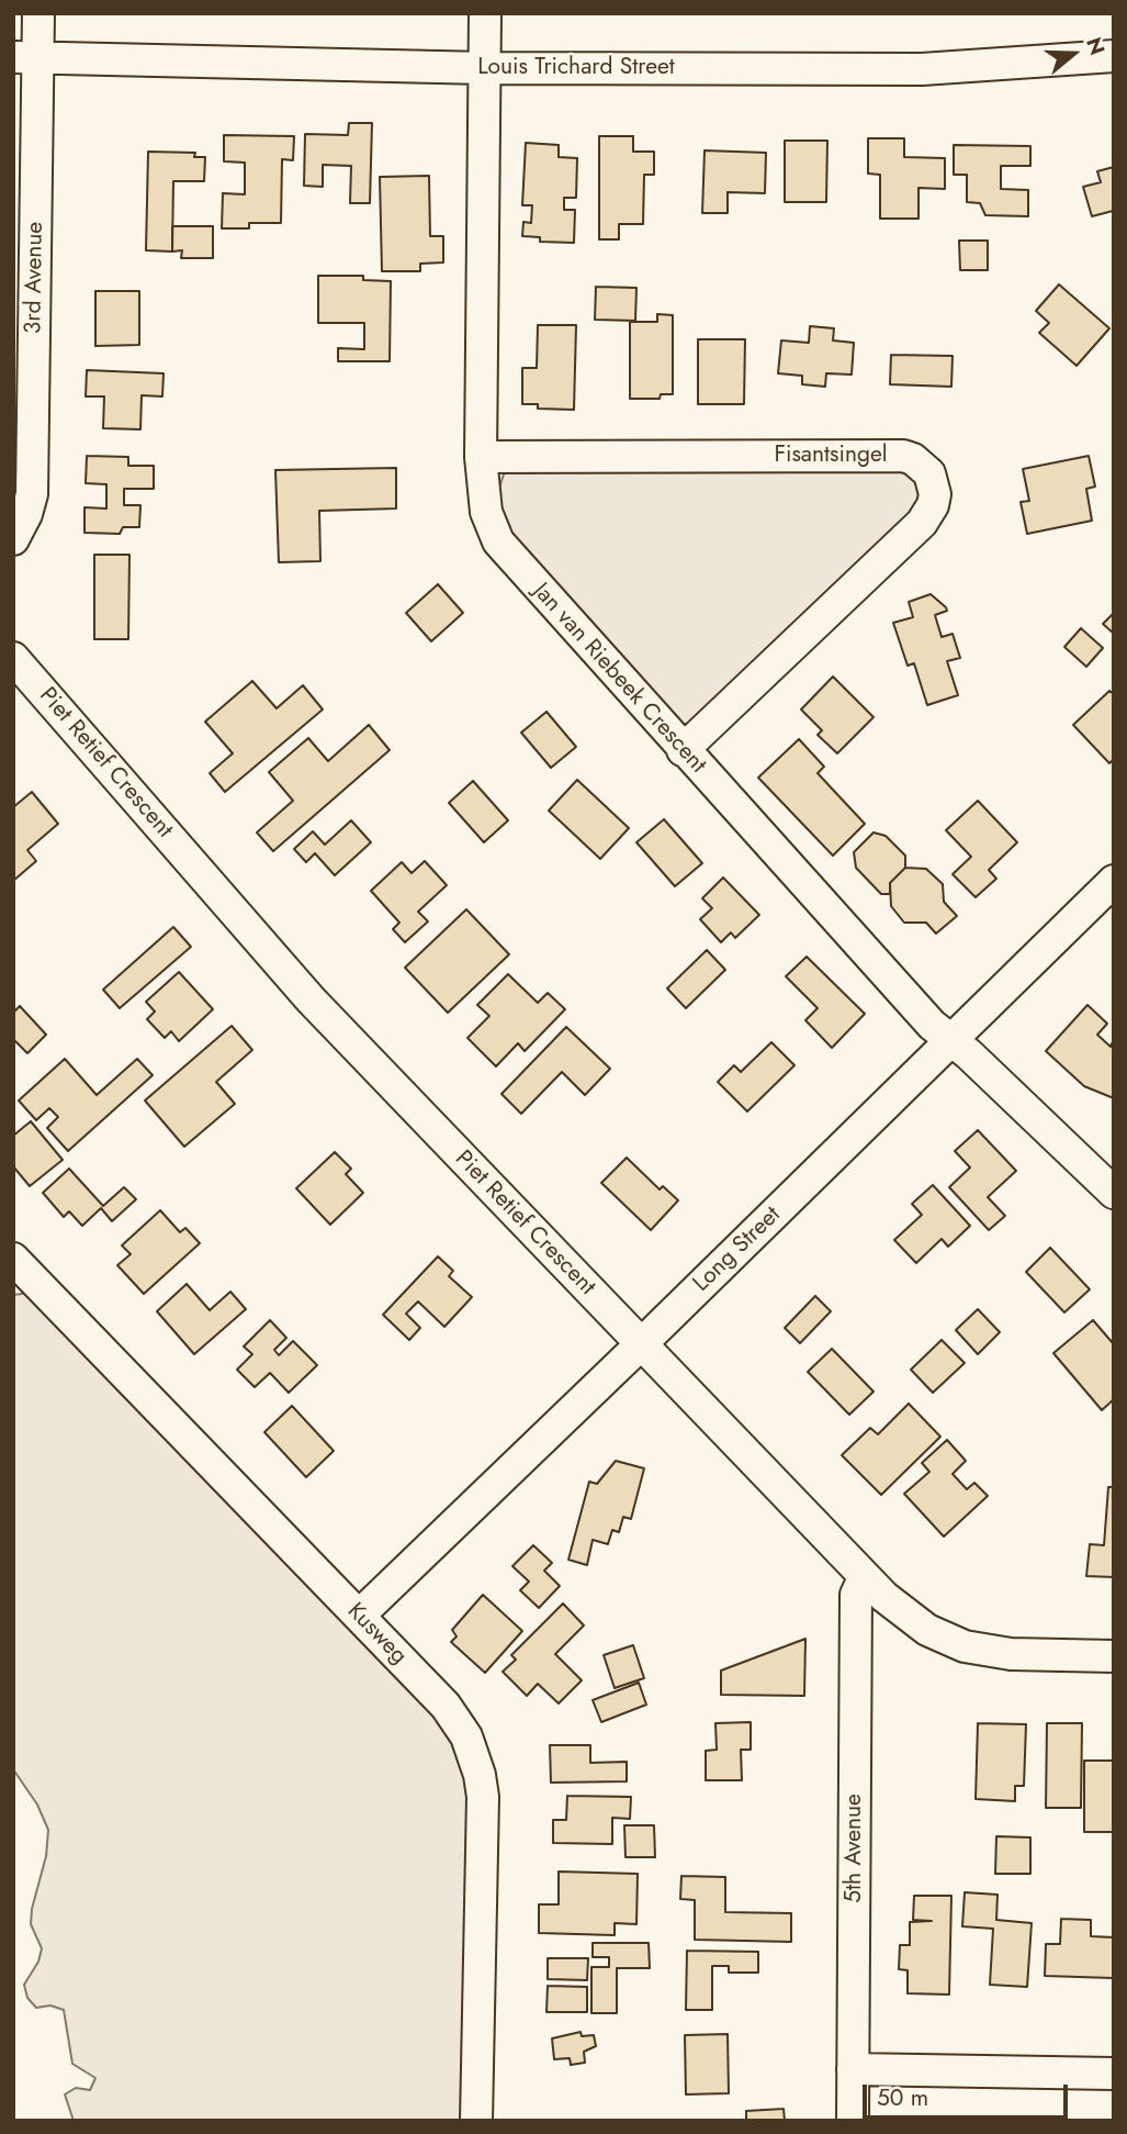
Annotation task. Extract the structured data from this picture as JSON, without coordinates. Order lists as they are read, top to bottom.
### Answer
{
  "streets": {
    "street": [
      "Louis Trichard Street",
      "3rd Avenue",
      "Fisantsingel",
      "Jan van Riebeek Crescent",
      "Piet Retief Crescent",
      "Long Street",
      "Kusweg",
      "5th Avenue"
    ]
  },
  "crossings": [
    ["Louis Trichard Street", "3rd Avenue"],
    ["Louis Trichard Street", "Jan van Riebeek Crescent"],
    ["Fisantsingel", "Jan van Riebeek Crescent"],
    ["Jan van Riebeek Crescent", "Long Street"],
    ["Piet Retief Crescent", "Long Street"],
    ["Piet Retief Crescent", "5th Avenue"],
    ["Long Street", "Kusweg"]
  ],
  "scale_bar": "50 m",
  "north": "right"
}
